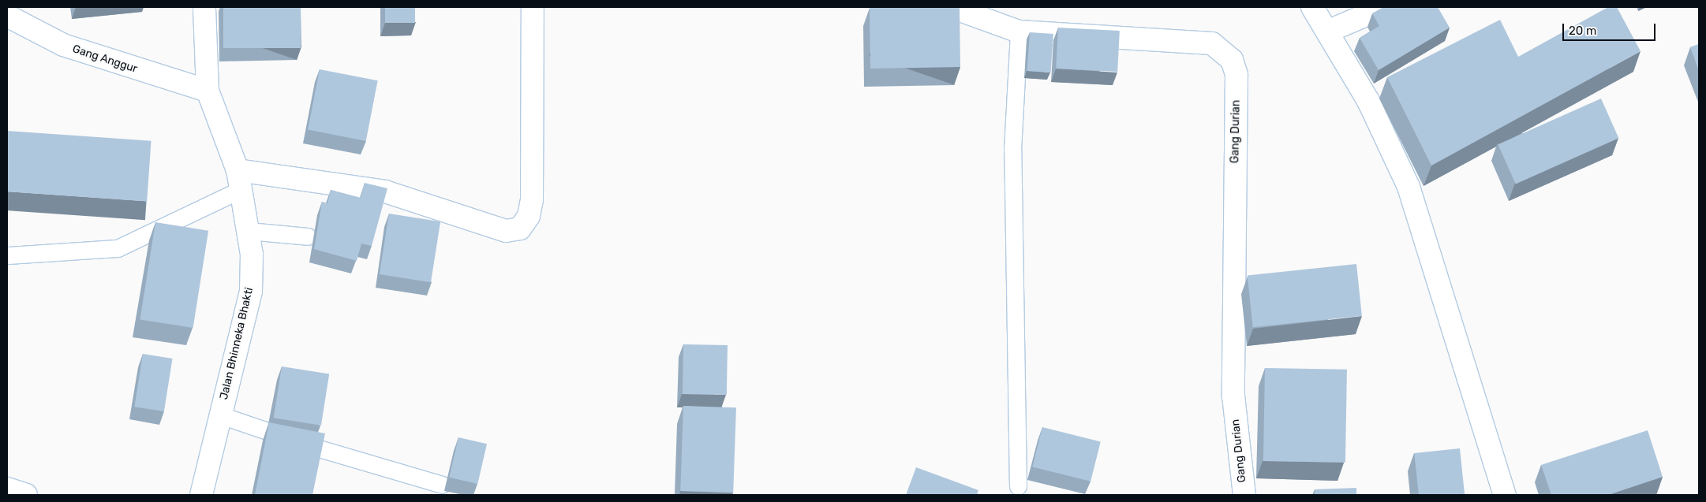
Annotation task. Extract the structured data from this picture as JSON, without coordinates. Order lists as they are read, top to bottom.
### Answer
{
  "streets": {
    "street": ["Gang Anggur", "Gang Durian", "Jalan Bhinneka Bhakti"]
  },
  "crossings": [
    ["Gang Anggur", "Jalan Bhinneka Bhakti"]
  ],
  "scale_bar": "20 m"
}
